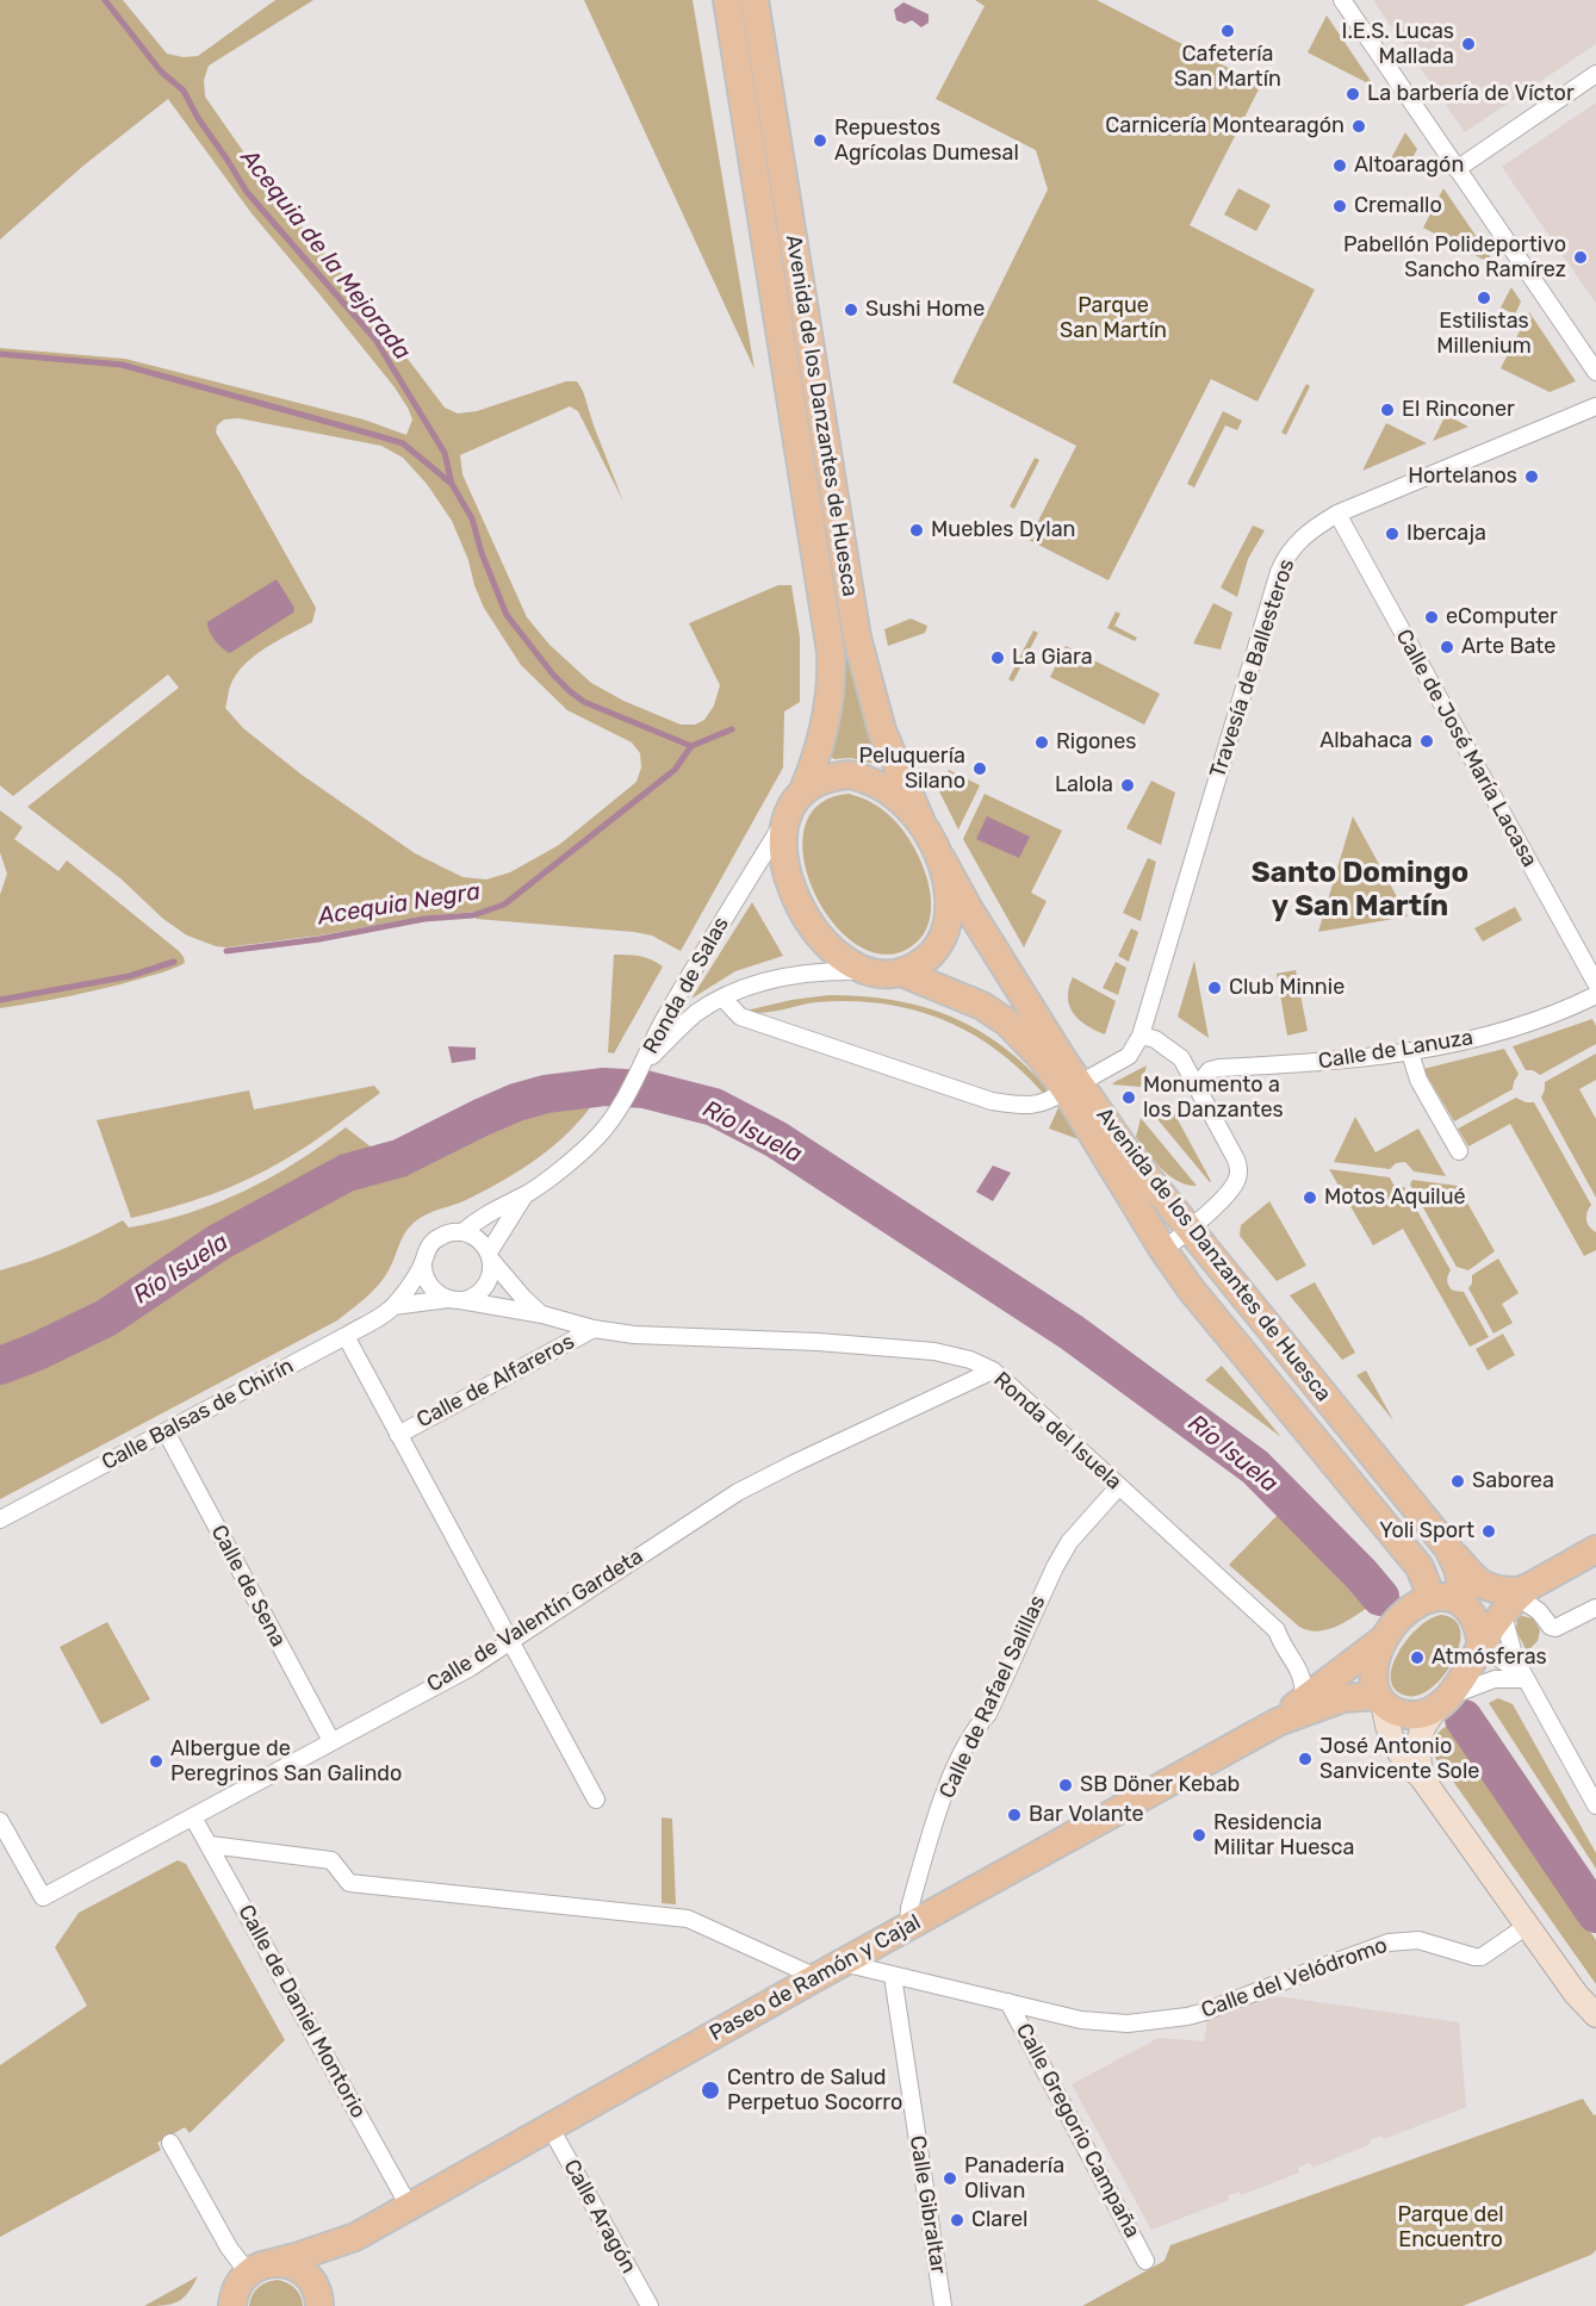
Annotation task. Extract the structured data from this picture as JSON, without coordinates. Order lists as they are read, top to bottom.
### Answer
{
  "streets": {
    "main road": ["Avenida de los Danzantes de Huesca", "Paseo de Ramón y Cajal"],
    "street": [
      "Travesía de Ballesteros",
      "Calle de José María Lacasa",
      "Ronda de Salas",
      "Calle de Lanuza",
      "Calle de Alfareros",
      "Calle Balsas de Chirín",
      "Ronda del Isuela",
      "Calle de Sena",
      "Calle de Valentín Gardeta",
      "Calle de Rafael Salillas",
      "Calle del Velódromo",
      "Calle de Daniel Montorio",
      "Calle Gregorio Campaña",
      "Calle Gibraltar",
      "Calle Aragón"
    ]
  },
  "crossings": [
    ["Avenida de los Danzantes de Huesca", "Travesía de Ballesteros"],
    ["Avenida de los Danzantes de Huesca", "Ronda de Salas"],
    ["Avenida de los Danzantes de Huesca", "Paseo de Ramón y Cajal"],
    ["Travesía de Ballesteros", "Calle de José María Lacasa"],
    ["Travesía de Ballesteros", "Ronda de Salas"],
    ["Calle de Alfareros", "Ronda del Isuela"],
    ["Calle Balsas de Chirín", "Ronda del Isuela"],
    ["Calle Balsas de Chirín", "Calle de Sena"],
    ["Ronda del Isuela", "Calle de Valentín Gardeta"],
    ["Ronda del Isuela", "Calle de Rafael Salillas"],
    ["Ronda del Isuela", "Paseo de Ramón y Cajal"],
    ["Calle de Sena", "Calle de Valentín Gardeta"],
    ["Calle de Valentín Gardeta", "Calle de Daniel Montorio"],
    ["Calle de Rafael Salillas", "Paseo de Ramón y Cajal"],
    ["Paseo de Ramón y Cajal", "Calle del Velódromo"],
    ["Paseo de Ramón y Cajal", "Calle de Daniel Montorio"],
    ["Paseo de Ramón y Cajal", "Calle Aragón"],
    ["Calle del Velódromo", "Calle Gregorio Campaña"],
    ["Calle del Velódromo", "Calle Gibraltar"]
  ],
  "districts": ["Santo Domingo y San Martín"],
  "water": ["Acequia de la Mejorada", "Acequia Negra", "Río Isuela"],
  "parks": ["Parque San Martín", "Parque del Encuentro"],
  "places": [
    "Cafetería San Martín",
    "I.E.S. Lucas Mallada",
    "La barbería de Víctor",
    "Carnicería Montearagón",
    "Repuestos Agrícolas Dumesal",
    "Altoaragón",
    "Cremallo",
    "Pabellón Polideportivo Sancho Ramírez",
    "Estilistas Millenium",
    "Sushi Home",
    "El Rinconer",
    "Hortelanos",
    "Muebles Dylan",
    "Ibercaja",
    "eComputer",
    "Arte Bate",
    "La Giara",
    "Albahaca",
    "Rigones",
    "Peluquería Silano",
    "Lalola",
    "Club Minnie",
    "Monumento a los Danzantes",
    "Motos Aquilué",
    "Saborea",
    "Yoli Sport",
    "Atmósferas",
    "José Antonio Sanvicente Sole",
    "Albergue de Peregrinos San Galindo",
    "SB Döner Kebab",
    "Bar Volante",
    "Residencia Militar Huesca",
    "Centro de Salud Perpetuo Socorro",
    "Panadería Olivan",
    "Clarel"
  ]
}
